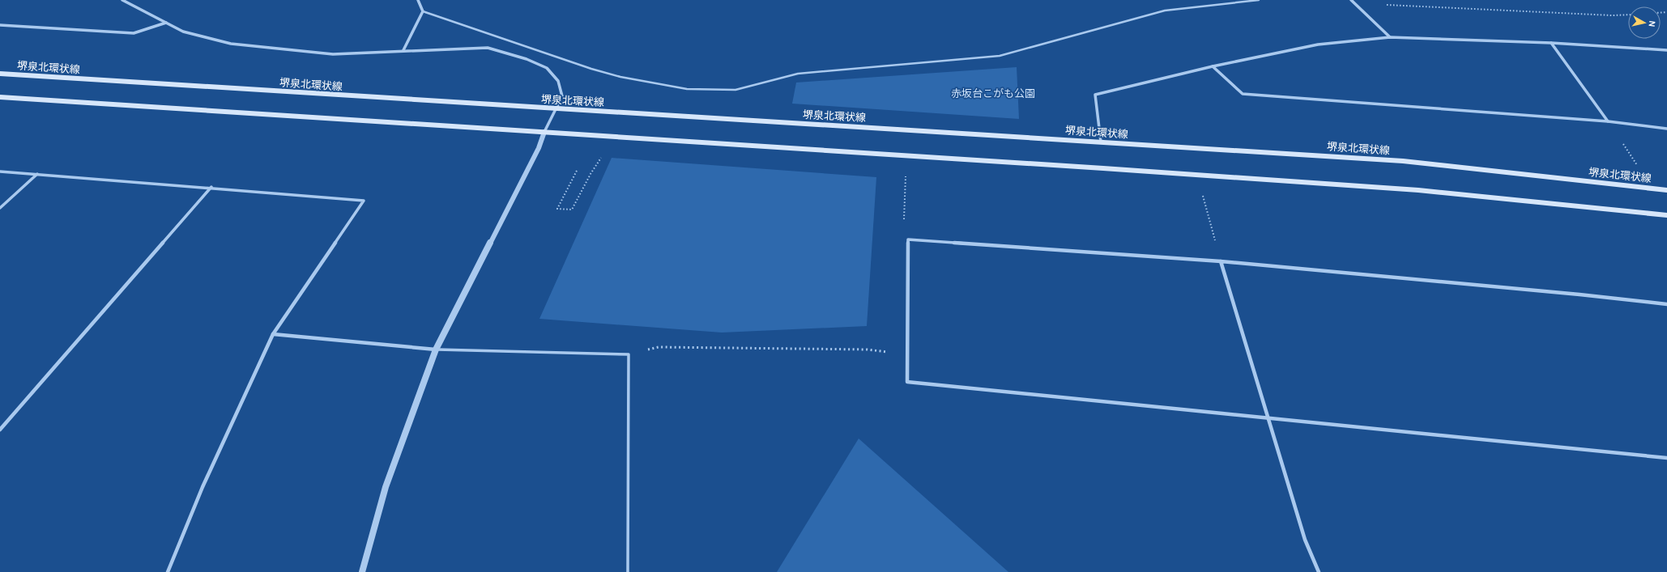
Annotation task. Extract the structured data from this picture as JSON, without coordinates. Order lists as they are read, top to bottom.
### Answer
{
  "streets": {
    "main road": ["堺泉北環状線"]
  },
  "parks": ["赤坂台こがも公園"],
  "north": "right"
}
